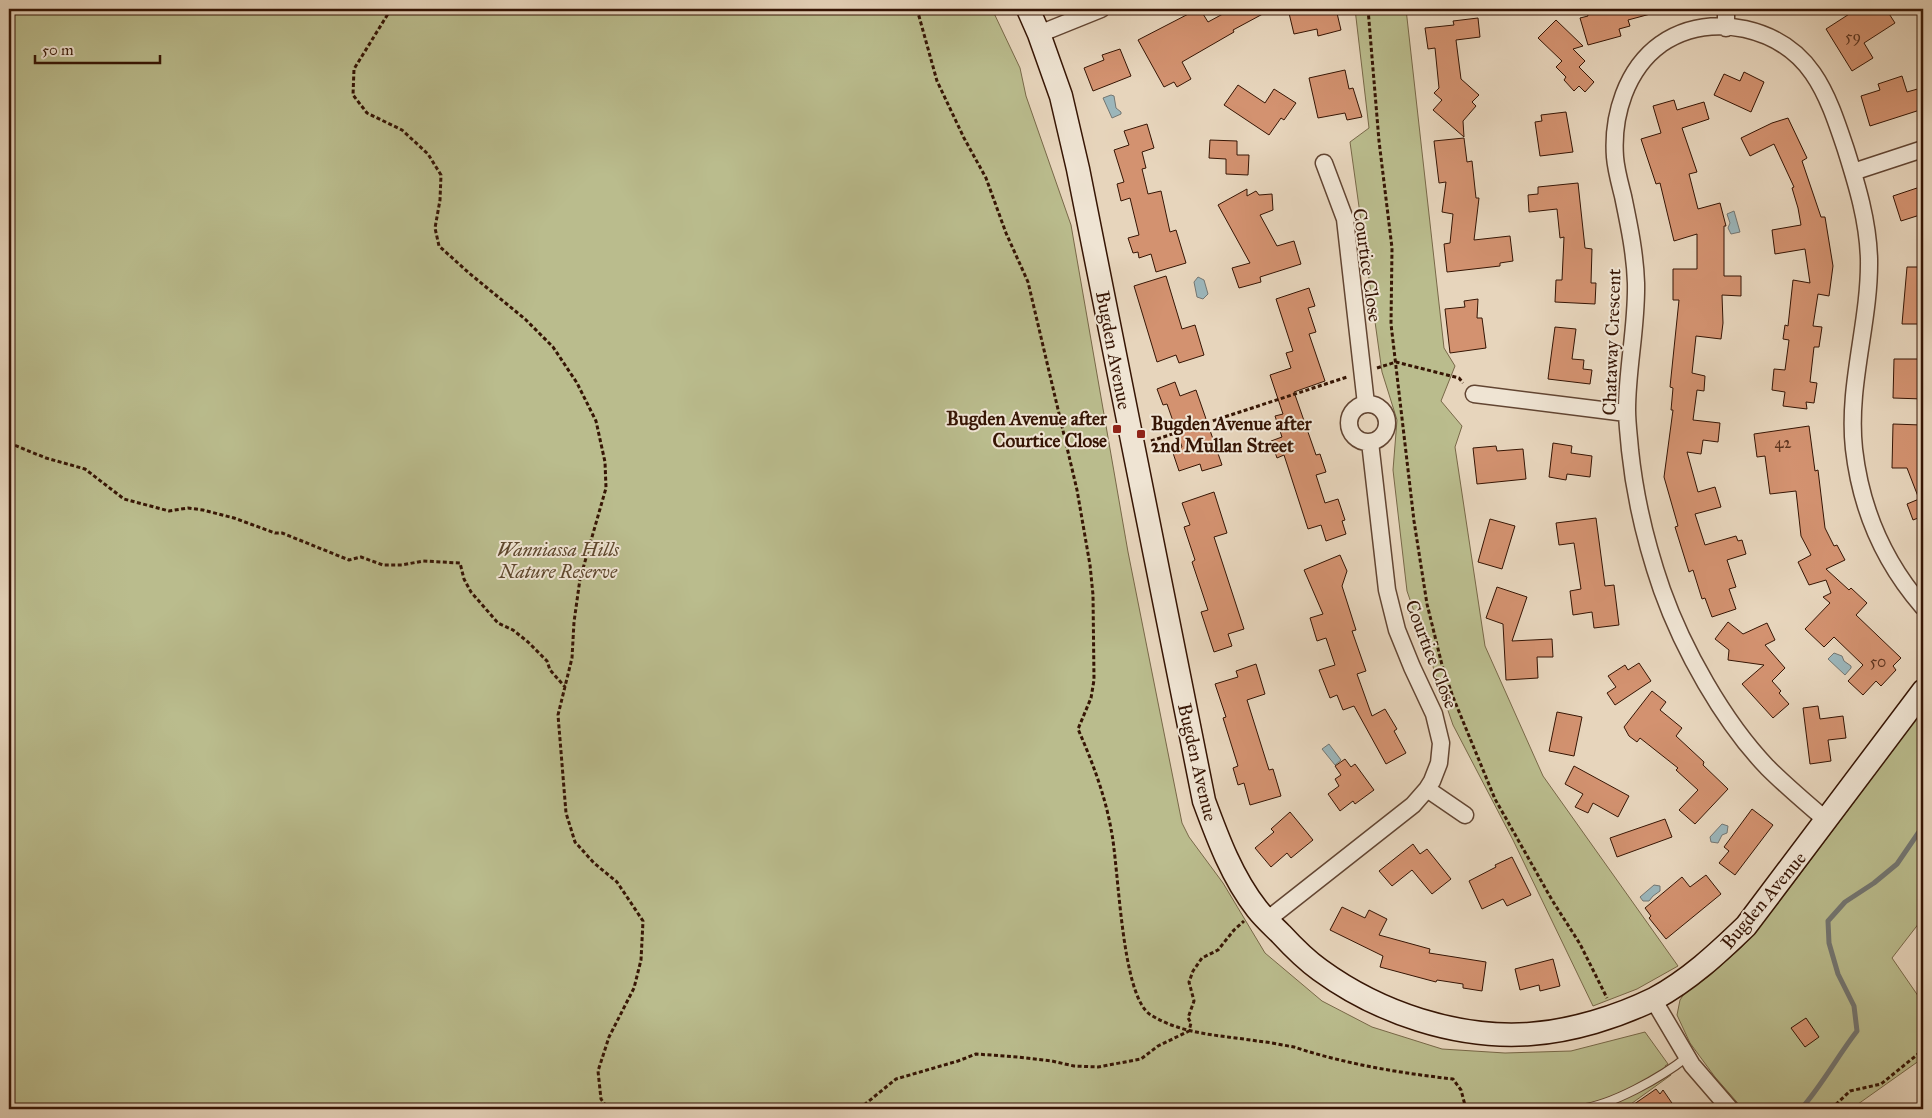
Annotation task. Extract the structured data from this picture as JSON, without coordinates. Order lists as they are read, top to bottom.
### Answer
{
  "streets": {
    "street": ["Courtice Close", "Chataway Crescent", "Bugden Avenue"]
  },
  "crossings": [
    ["Courtice Close", "Bugden Avenue"],
    ["Chataway Crescent", "Bugden Avenue"]
  ],
  "parks": ["Wanniassa Hills Nature Reserve"],
  "places": {
    "transit": ["Bugden Avenue after Courtice Close", "Bugden Avenue after 2nd Mullan Street"]
  },
  "house_numbers": ["59", "42", "50"],
  "scale_bar": "50 m"
}
